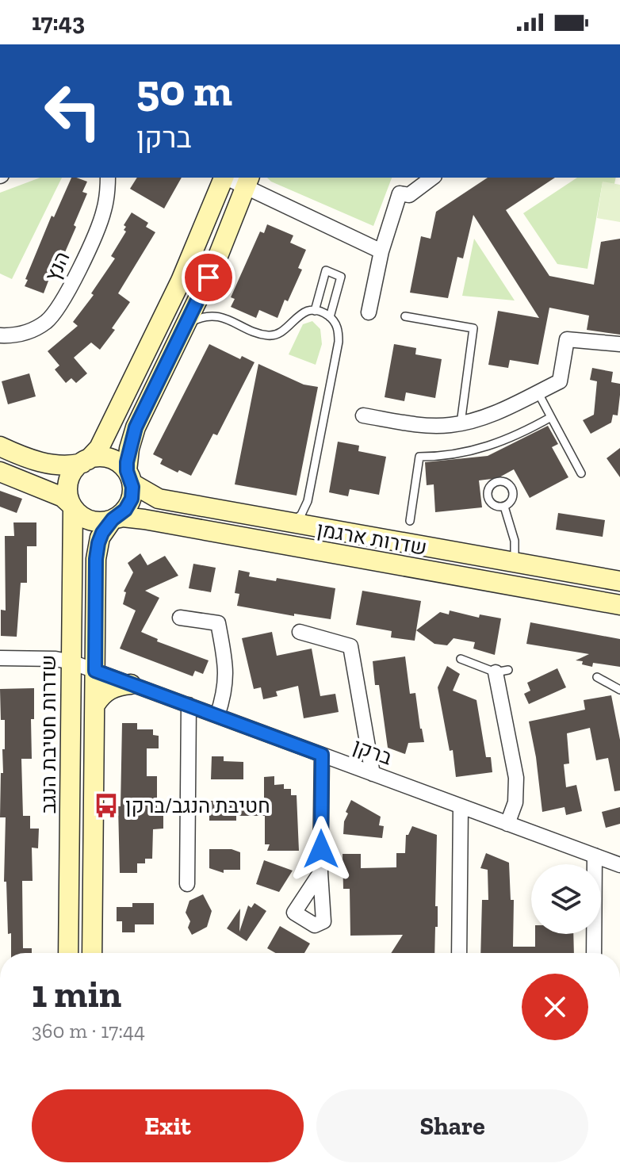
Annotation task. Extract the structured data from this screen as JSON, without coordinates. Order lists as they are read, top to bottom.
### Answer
{
  "streets": {
    "main road": ["שדרות ארגמן", "שדרות חטיבת הנגב"],
    "street": ["הנץ", "ברקן"]
  },
  "crossings": [
    ["שדרות ארגמן", "שדרות חטיבת הנגב"],
    ["שדרות חטיבת הנגב", "ברקן"]
  ],
  "places": {
    "bus stop": ["חטיבת הנגב/ברקן"]
  },
  "page": {
    "status": "17:43",
    "turn": ["50 m", "ברקן"],
    "heading": ["1 min", "360 m · 17:44"],
    "buttons": ["Exit", "Share"]
  }
}
